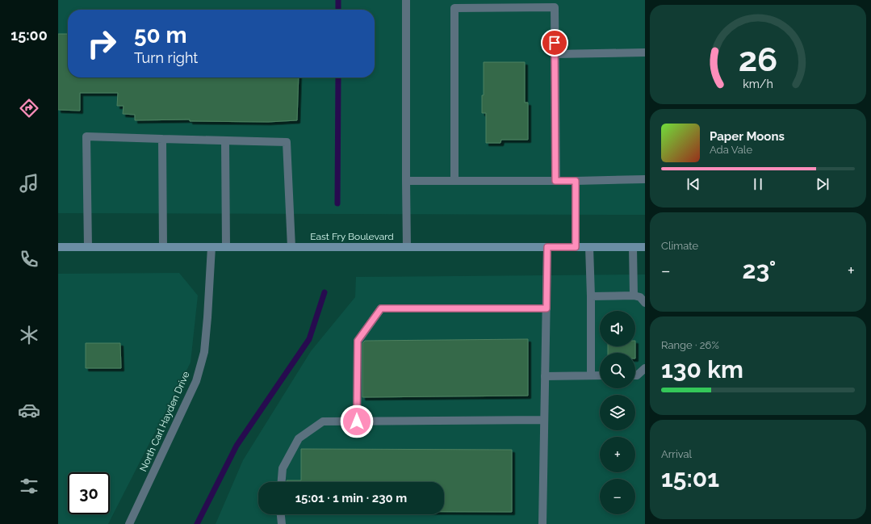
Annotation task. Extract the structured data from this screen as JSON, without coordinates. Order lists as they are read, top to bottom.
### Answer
{
  "streets": {
    "main road": ["East Fry Boulevard"],
    "street": ["North Carl Hayden Drive"]
  },
  "crossings": [
    ["East Fry Boulevard", "North Carl Hayden Drive"]
  ],
  "page": {
    "tabs": "15:00",
    "turn": ["50 m", "Turn right"],
    "song": ["Paper Moons", "Ada Vale"],
    "tile": [
      "Climate",
      ["Range · 26%", "130 km"],
      ["Arrival", "15:01"]
    ],
    "heat": ["−", "23°", "+"],
    "map_buttons": ["+", "−"],
    "limit": "30",
    "trip": "15:01 · 1 min · 230 m",
    "gauge": ["26", "km/h"]
  }
}
